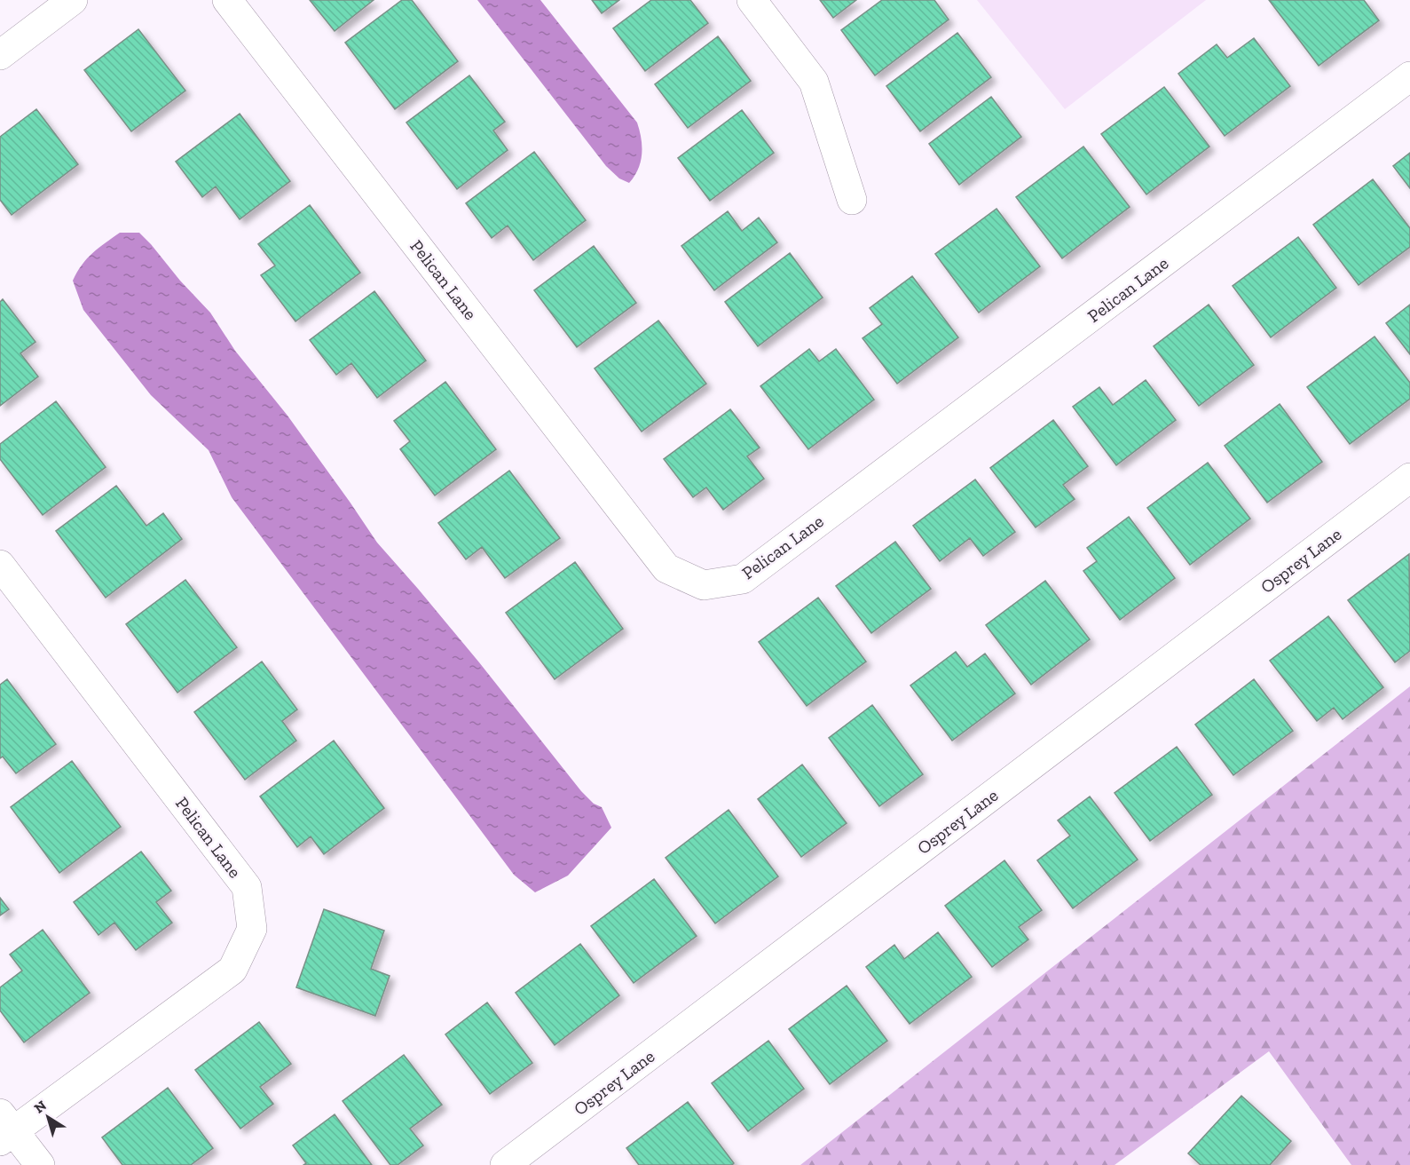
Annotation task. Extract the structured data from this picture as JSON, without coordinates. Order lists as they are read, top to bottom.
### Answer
{
  "streets": {
    "street": ["Pelican Lane", "Osprey Lane"]
  },
  "north": "top left"
}
